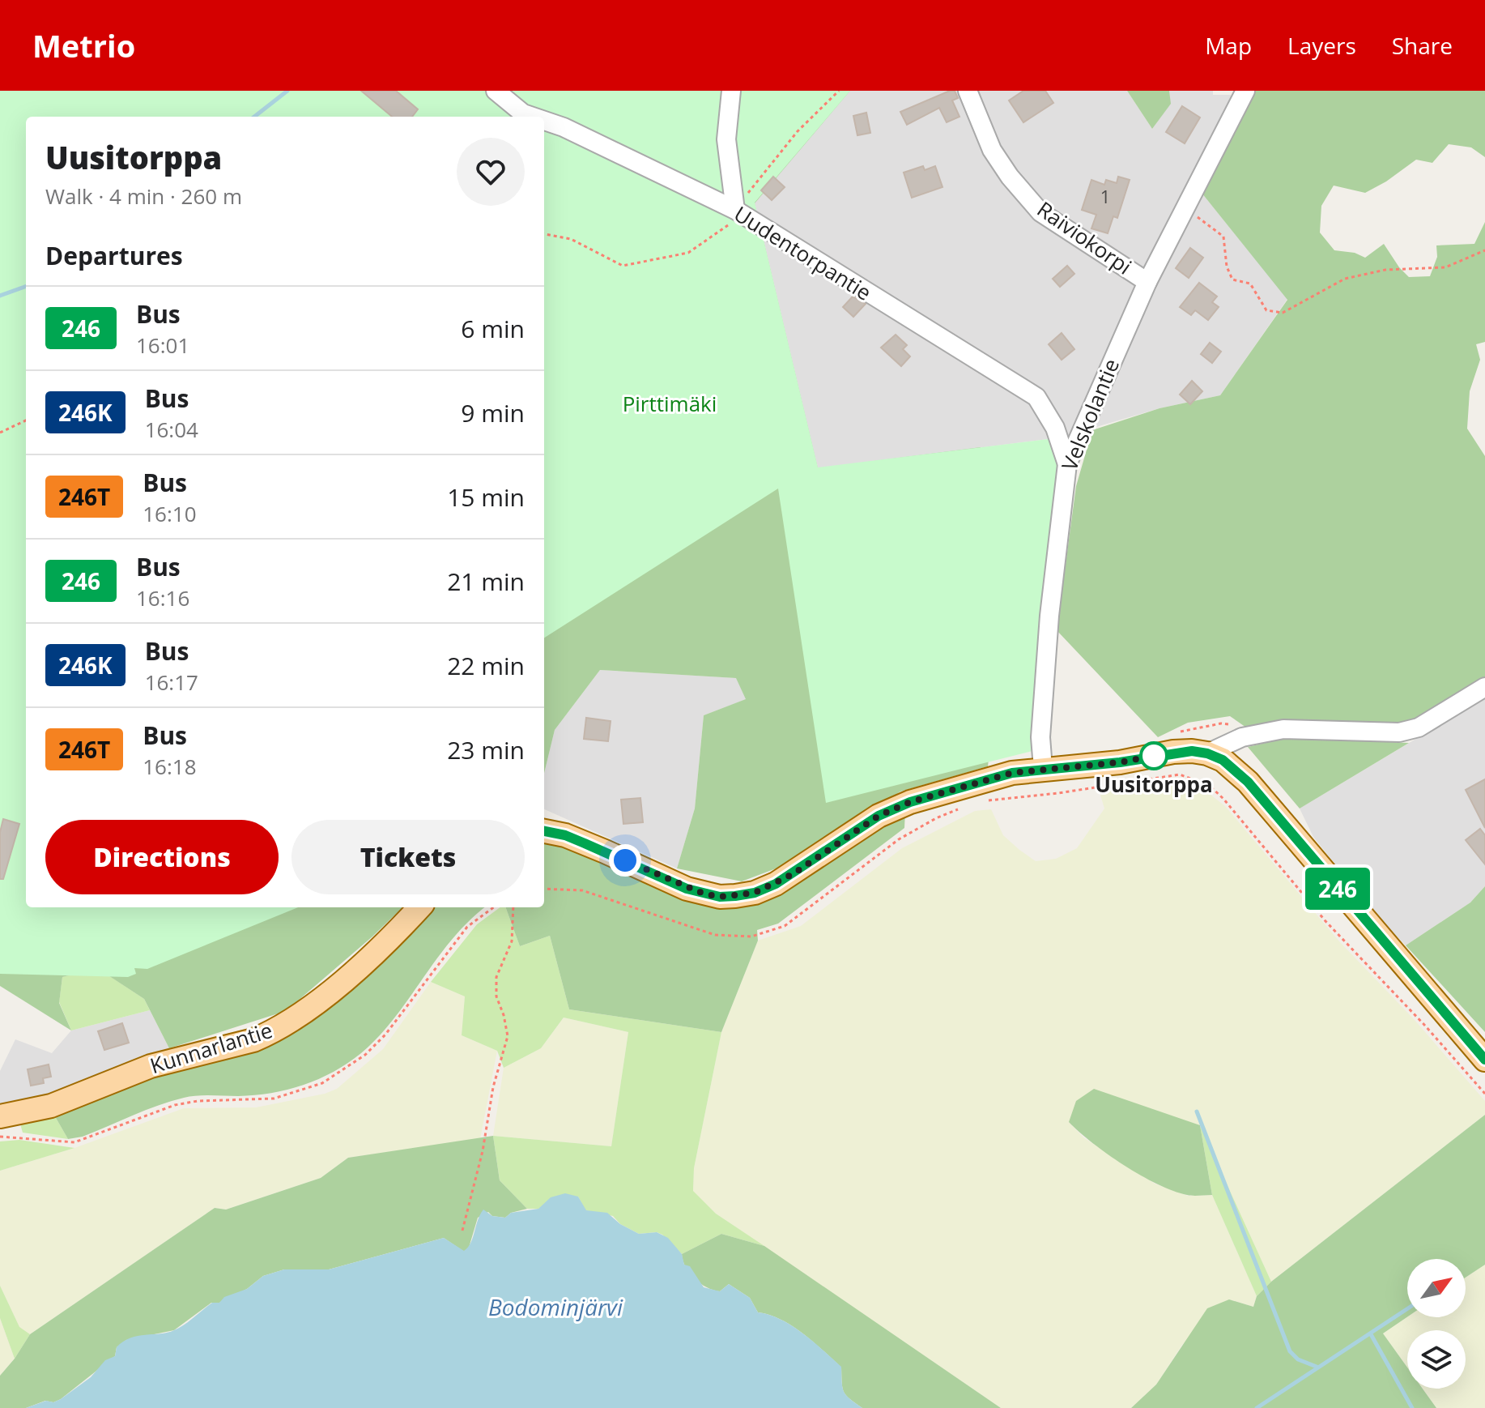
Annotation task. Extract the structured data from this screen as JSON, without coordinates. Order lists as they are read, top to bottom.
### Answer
{
  "streets": {
    "main road": ["Kunnarlantie"],
    "street": ["Raiviokorpi", "Uudentorpantie", "Velskolantie"]
  },
  "crossings": [
    ["Raiviokorpi", "Velskolantie"],
    ["Uudentorpantie", "Velskolantie"]
  ],
  "water": ["Bodominjärvi"],
  "parks": ["Pirttimäki"],
  "places": ["Uusitorppa"],
  "lines": ["bus line 246"],
  "house_numbers": ["1"],
  "north": "top right",
  "page": {
    "header": "Metrio",
    "nav": ["Map", "Layers", "Share"],
    "on_map": "246",
    "heading": [
      ["Uusitorppa", "Walk · 4 min · 260 m"],
      "Departures"
    ],
    "list": [
      {
        "mark": "246",
        "name": "Bus",
        "note": "16:01",
        "value": "6 min"
      },
      {
        "mark": "246K",
        "name": "Bus",
        "note": "16:04",
        "value": "9 min"
      },
      {
        "mark": "246T",
        "name": "Bus",
        "note": "16:10",
        "value": "15 min"
      },
      {
        "mark": "246",
        "name": "Bus",
        "note": "16:16",
        "value": "21 min"
      },
      {
        "mark": "246K",
        "name": "Bus",
        "note": "16:17",
        "value": "22 min"
      },
      {
        "mark": "246T",
        "name": "Bus",
        "note": "16:18",
        "value": "23 min"
      }
    ],
    "buttons": ["Directions", "Tickets"]
  }
}
